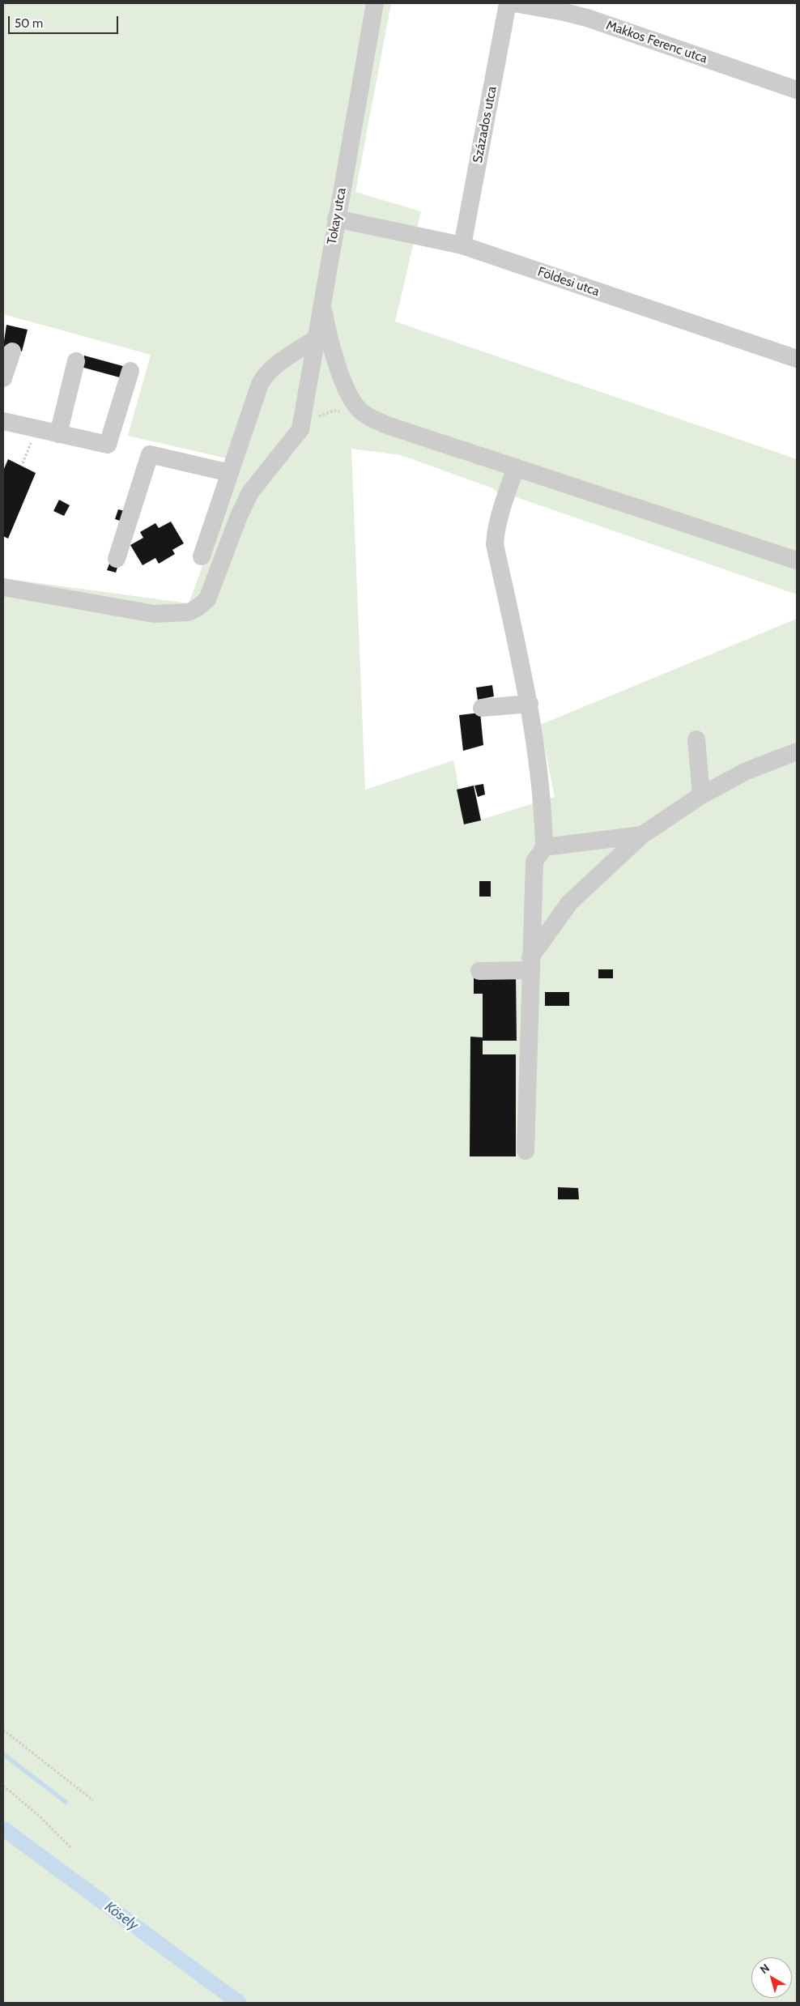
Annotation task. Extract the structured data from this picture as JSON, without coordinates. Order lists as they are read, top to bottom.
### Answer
{
  "streets": {
    "street": [
      "Makkos Ferenc utca",
      "Százados utca",
      "Tokay utca",
      "Földesi utca"
    ]
  },
  "crossings": [
    ["Százados utca", "Földesi utca"],
    ["Tokay utca", "Földesi utca"]
  ],
  "water": ["Kösely"],
  "scale_bar": "50 m",
  "north": "top left"
}
